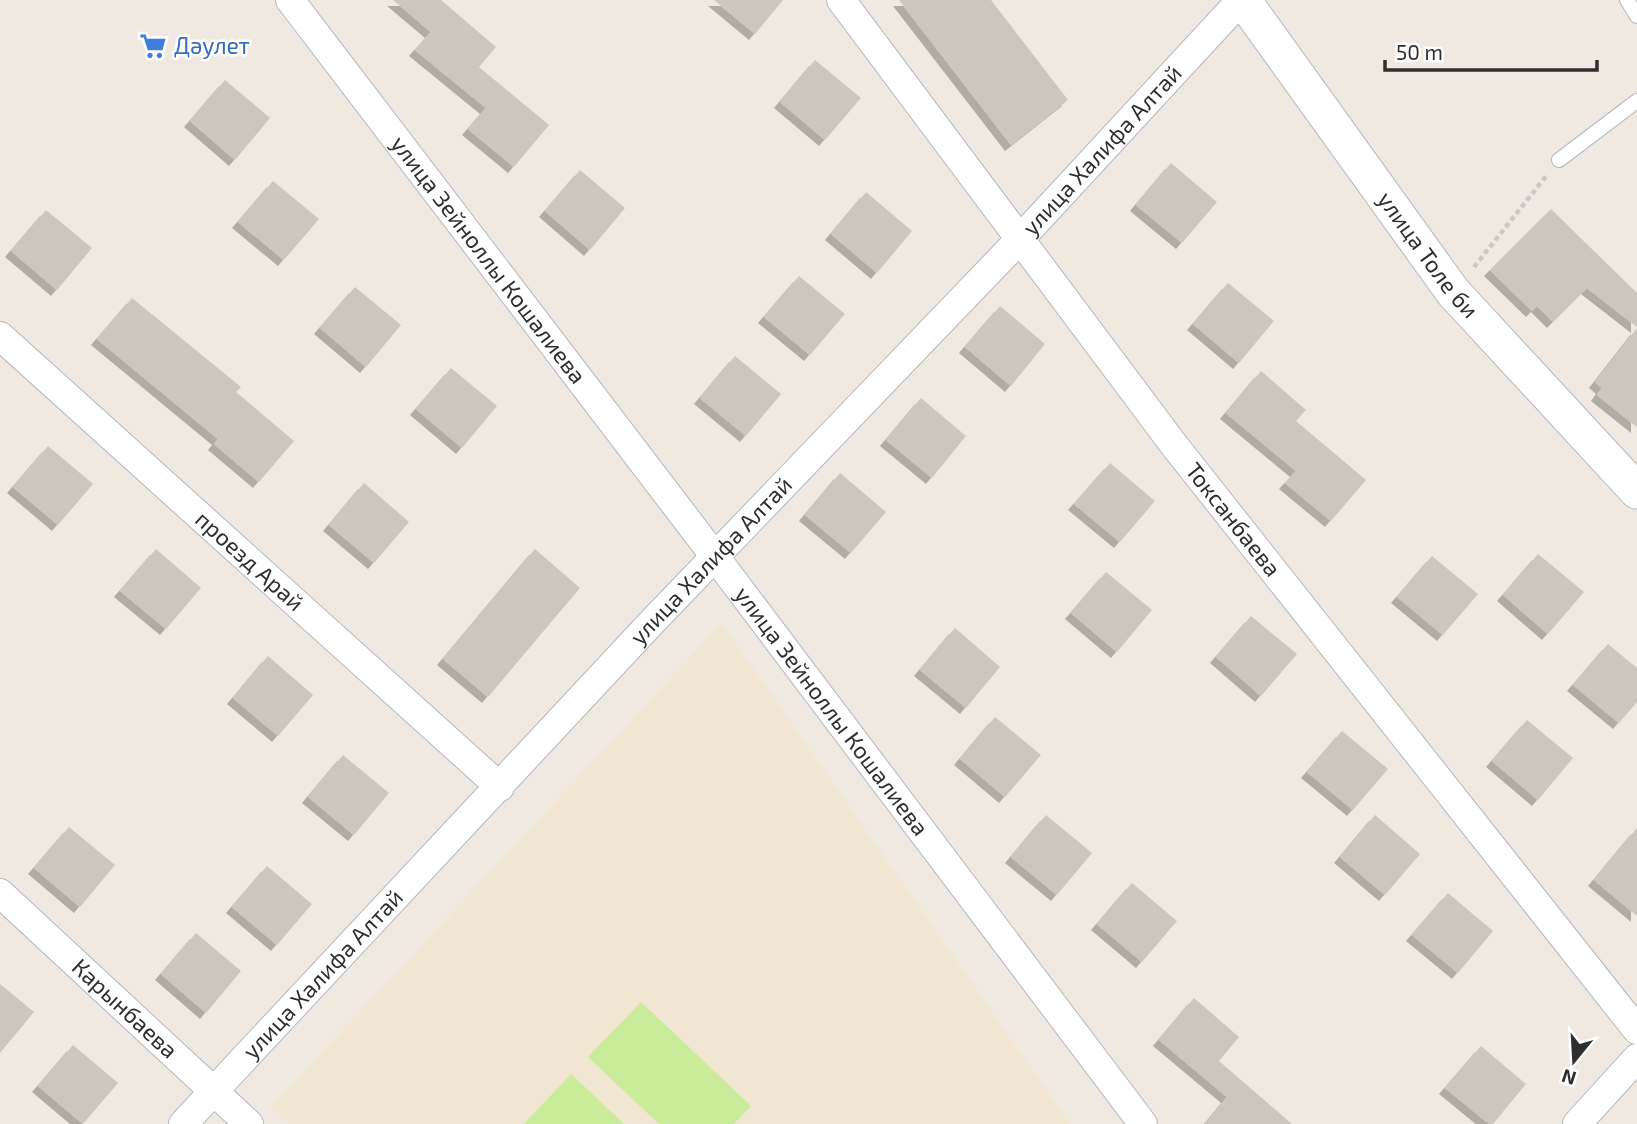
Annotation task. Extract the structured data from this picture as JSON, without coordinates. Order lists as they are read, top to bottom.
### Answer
{
  "streets": {
    "street": [
      "улица Халифа Алтай",
      "улица Толе би",
      "улица Зейноллы Кошалиева",
      "Токсанбаева",
      "проезд Арай",
      "Карынбаева"
    ]
  },
  "crossings": [
    ["улица Халифа Алтай", "улица Толе би"],
    ["улица Халифа Алтай", "улица Зейноллы Кошалиева"],
    ["улица Халифа Алтай", "Токсанбаева"],
    ["улица Халифа Алтай", "проезд Арай"],
    ["улица Халифа Алтай", "Карынбаева"]
  ],
  "places": {
    "supermarket": ["Дәулет"]
  },
  "scale_bar": "50 m",
  "north": "bottom"
}
